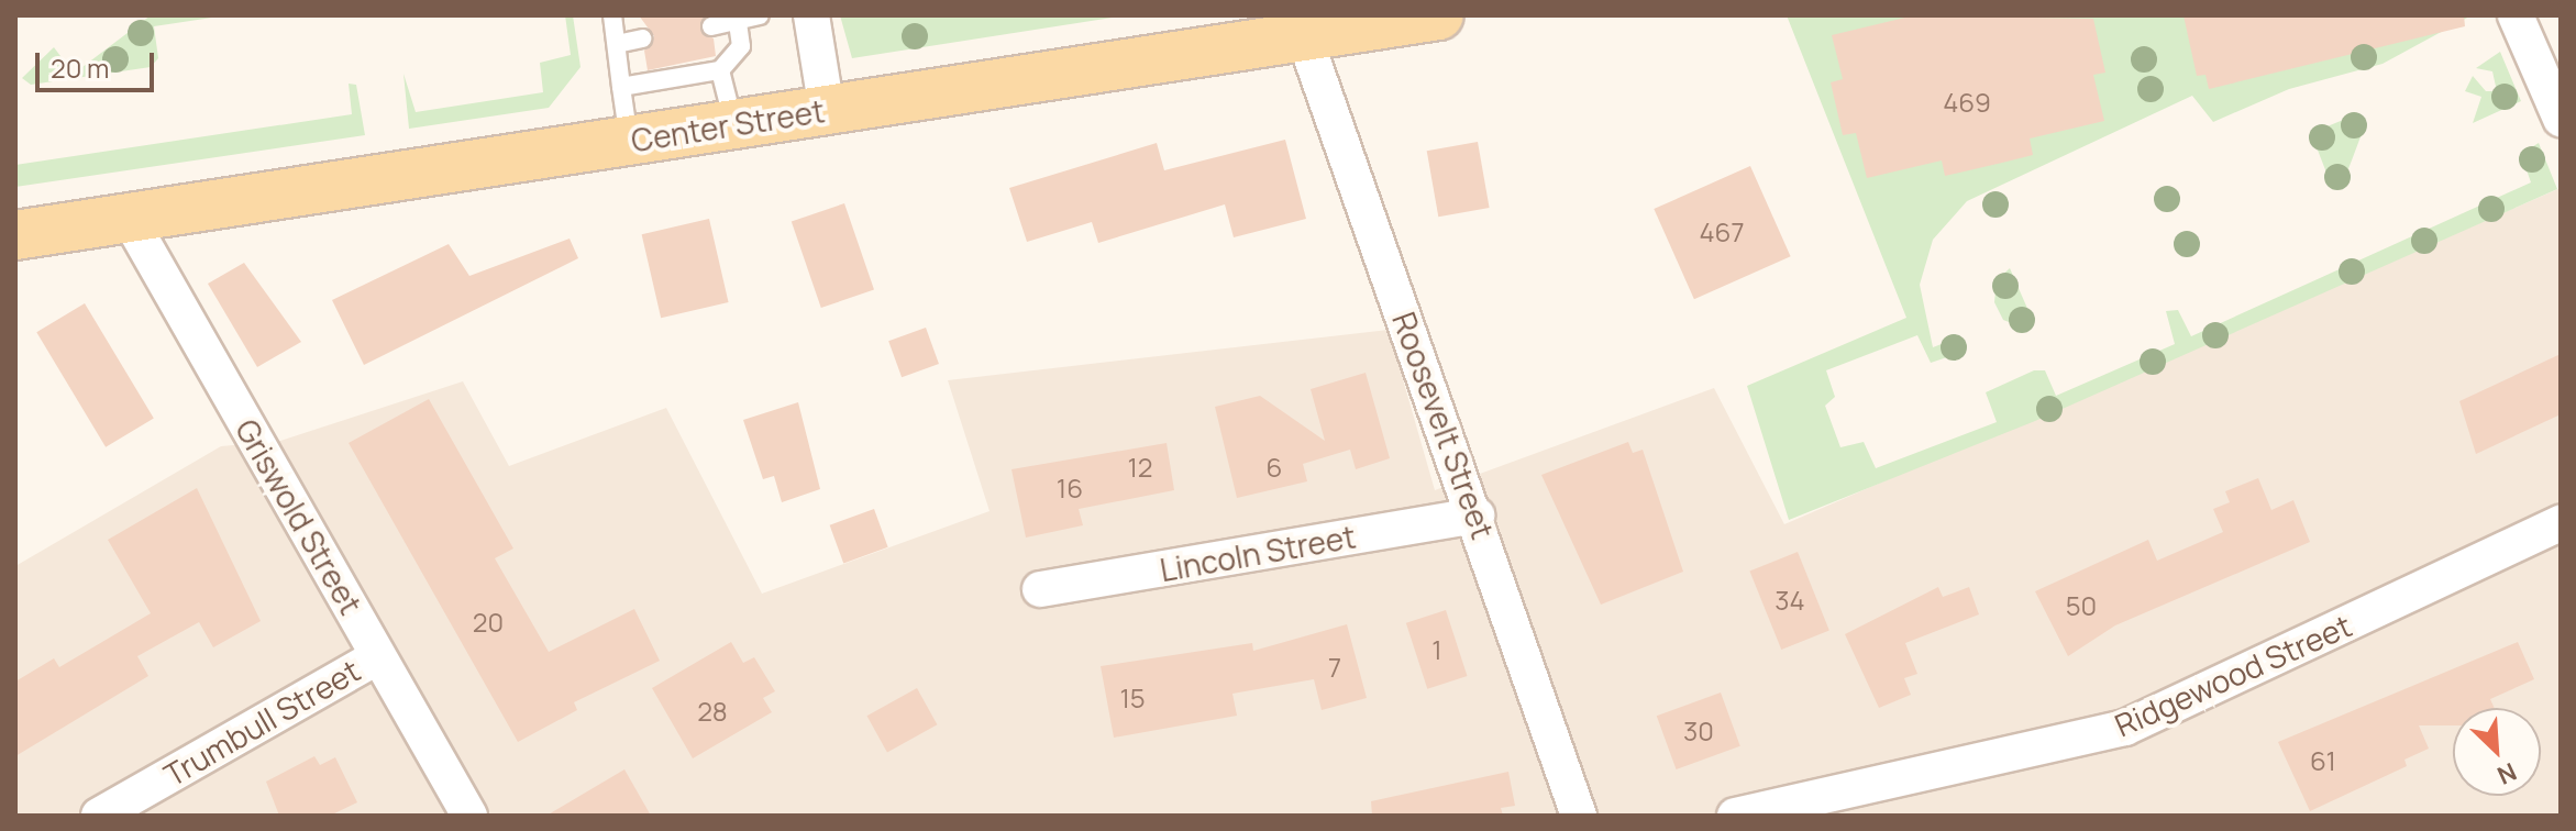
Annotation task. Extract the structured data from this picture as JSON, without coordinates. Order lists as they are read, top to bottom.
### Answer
{
  "streets": {
    "main road": ["Center Street"],
    "street": [
      "Roosevelt Street",
      "Griswold Street",
      "Lincoln Street",
      "Ridgewood Street",
      "Trumbull Street"
    ]
  },
  "crossings": [
    ["Center Street", "Roosevelt Street"],
    ["Center Street", "Griswold Street"],
    ["Roosevelt Street", "Lincoln Street"],
    ["Griswold Street", "Trumbull Street"]
  ],
  "house_numbers": [
    "469",
    "467",
    "12",
    "6",
    "16",
    "34",
    "50",
    "20",
    "1",
    "7",
    "15",
    "28",
    "30",
    "61"
  ],
  "scale_bar": "20 m",
  "north": "bottom right"
}
